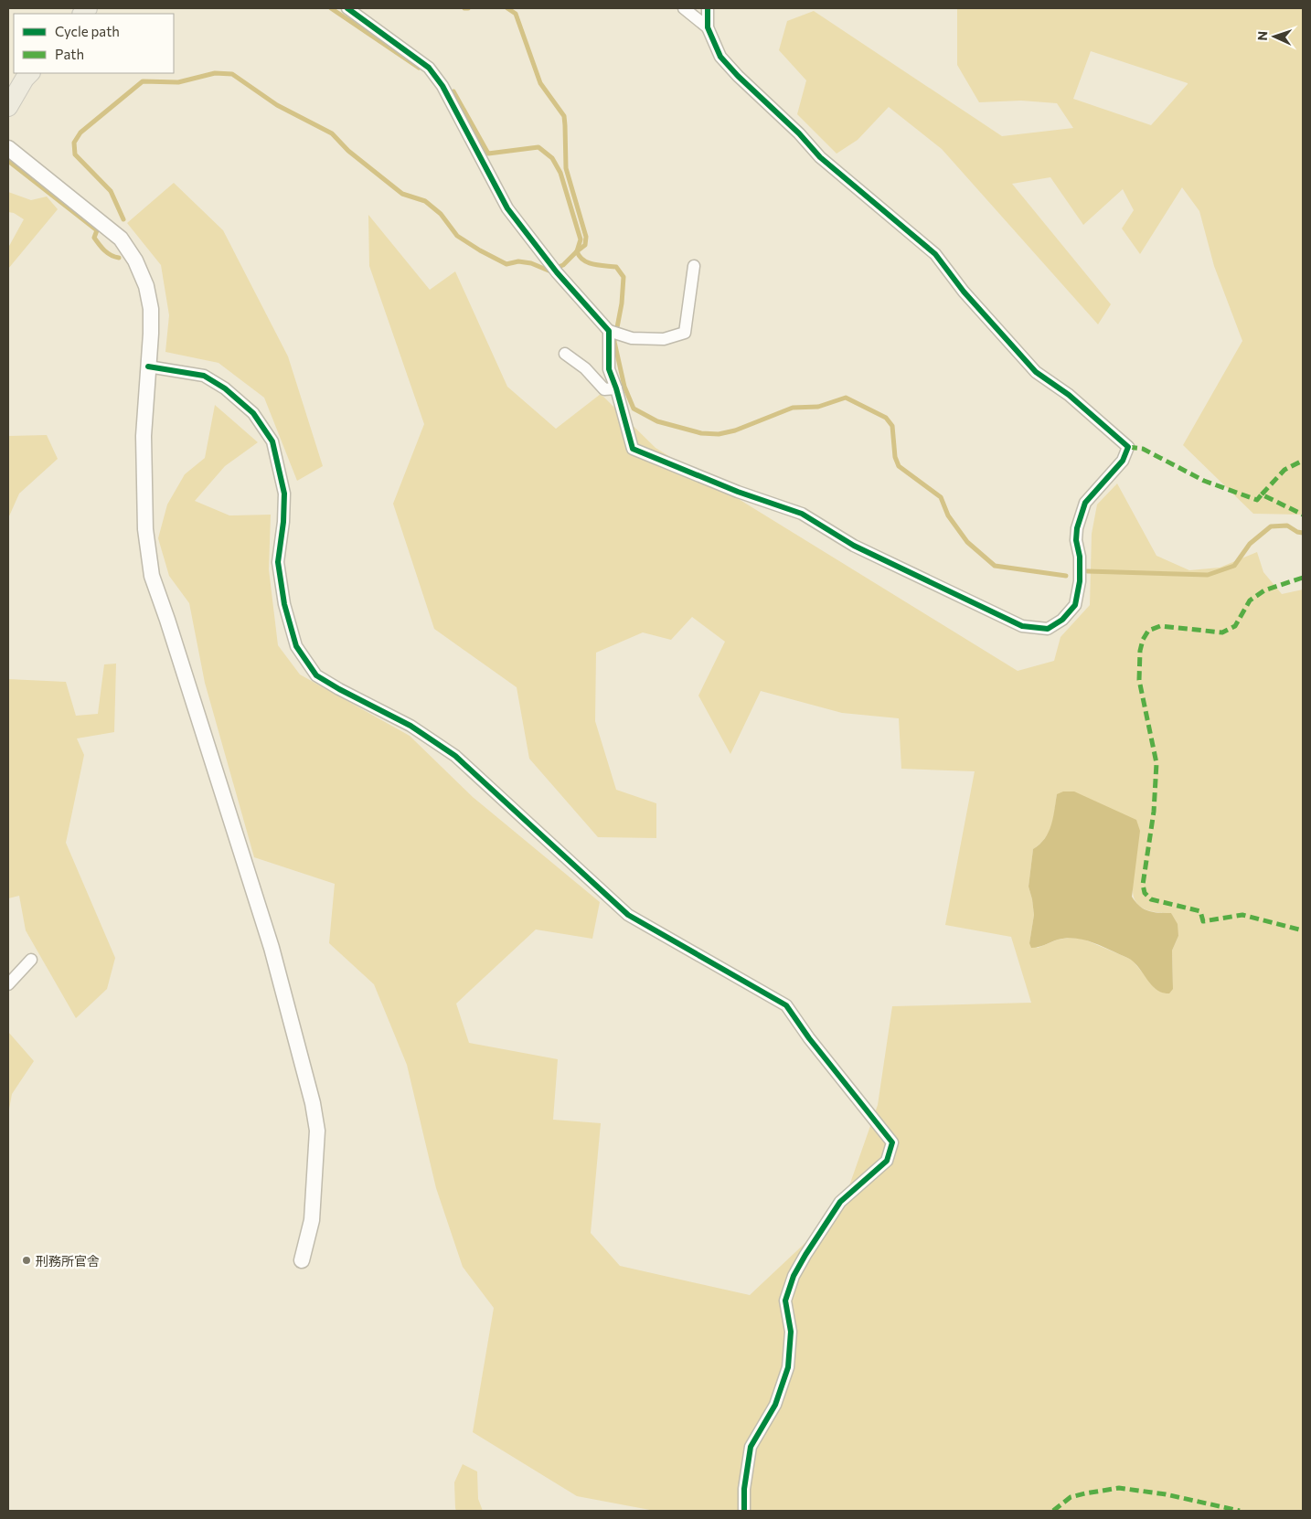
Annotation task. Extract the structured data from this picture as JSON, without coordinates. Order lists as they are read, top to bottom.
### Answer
{
  "places": ["刑務所官舎"],
  "legend": ["Cycle path", "Path"],
  "north": "left"
}
